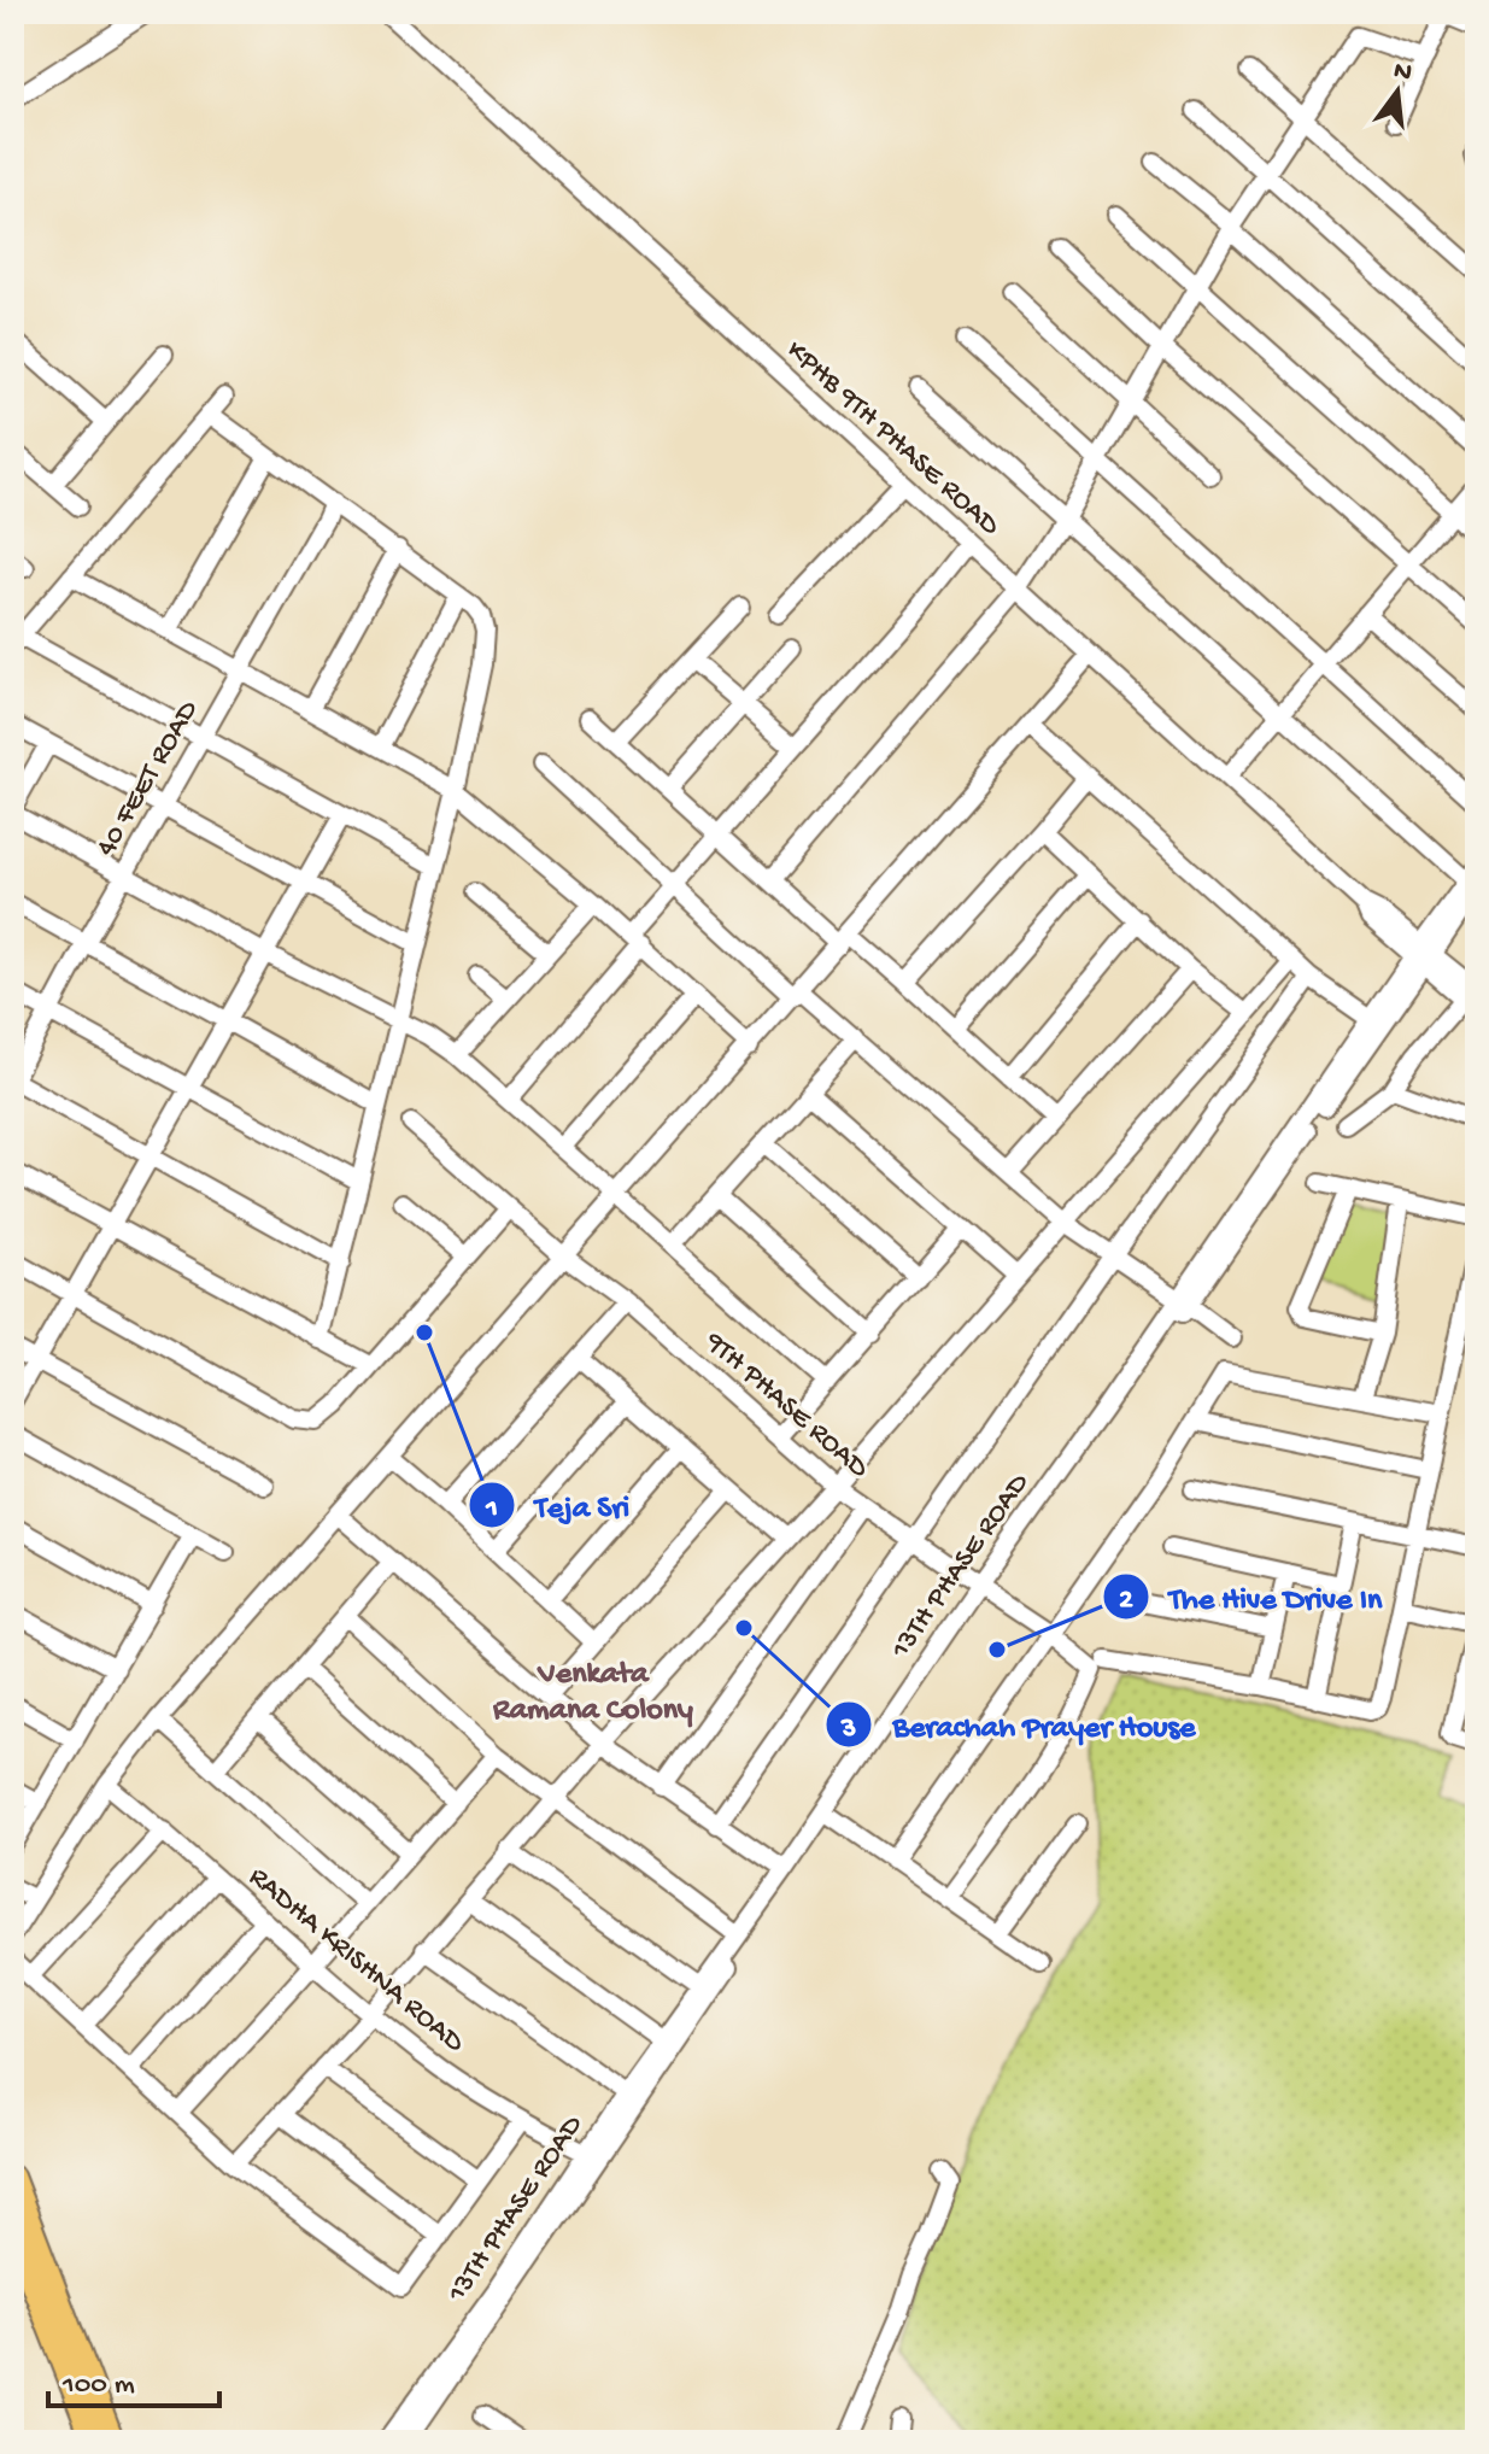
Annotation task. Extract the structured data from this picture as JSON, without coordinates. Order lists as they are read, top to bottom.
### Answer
{
  "streets": {
    "street": [
      "KPHB 9TH PHASE ROAD",
      "40 FEET ROAD",
      "9TH PHASE ROAD",
      "13TH PHASE ROAD",
      "RADHA KRISHNA ROAD"
    ]
  },
  "crossings": [
    ["KPHB 9TH PHASE ROAD", "13TH PHASE ROAD"],
    ["9TH PHASE ROAD", "13TH PHASE ROAD"],
    ["13TH PHASE ROAD", "RADHA KRISHNA ROAD"]
  ],
  "districts": ["Venkata Ramana Colony"],
  "places": ["Teja Sri", "Berachah Prayer House", "The Hive Drive In"],
  "scale_bar": "100 m",
  "north": "top"
}
